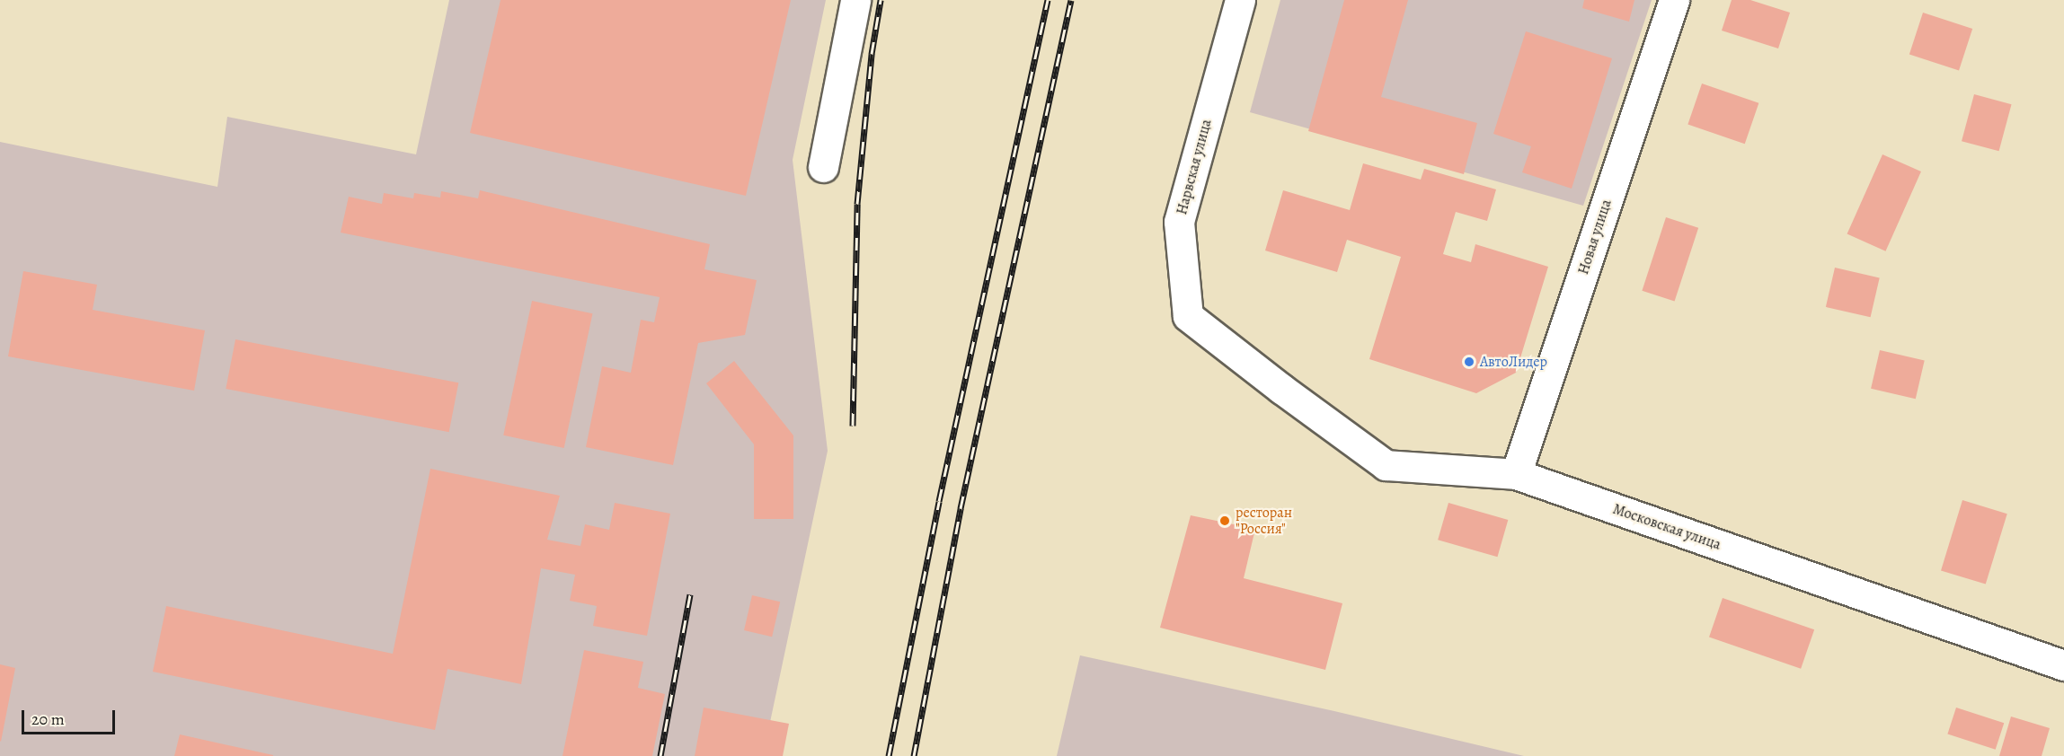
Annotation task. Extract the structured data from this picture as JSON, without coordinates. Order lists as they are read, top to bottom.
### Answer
{
  "streets": {
    "street": ["Нарвская улица", "Новая улица", "Московская улица"]
  },
  "crossings": [
    ["Нарвская улица", "Московская улица"],
    ["Новая улица", "Московская улица"]
  ],
  "places": ["АвтоЛидер", "ресторан \"Россия\""],
  "scale_bar": "20 m"
}
